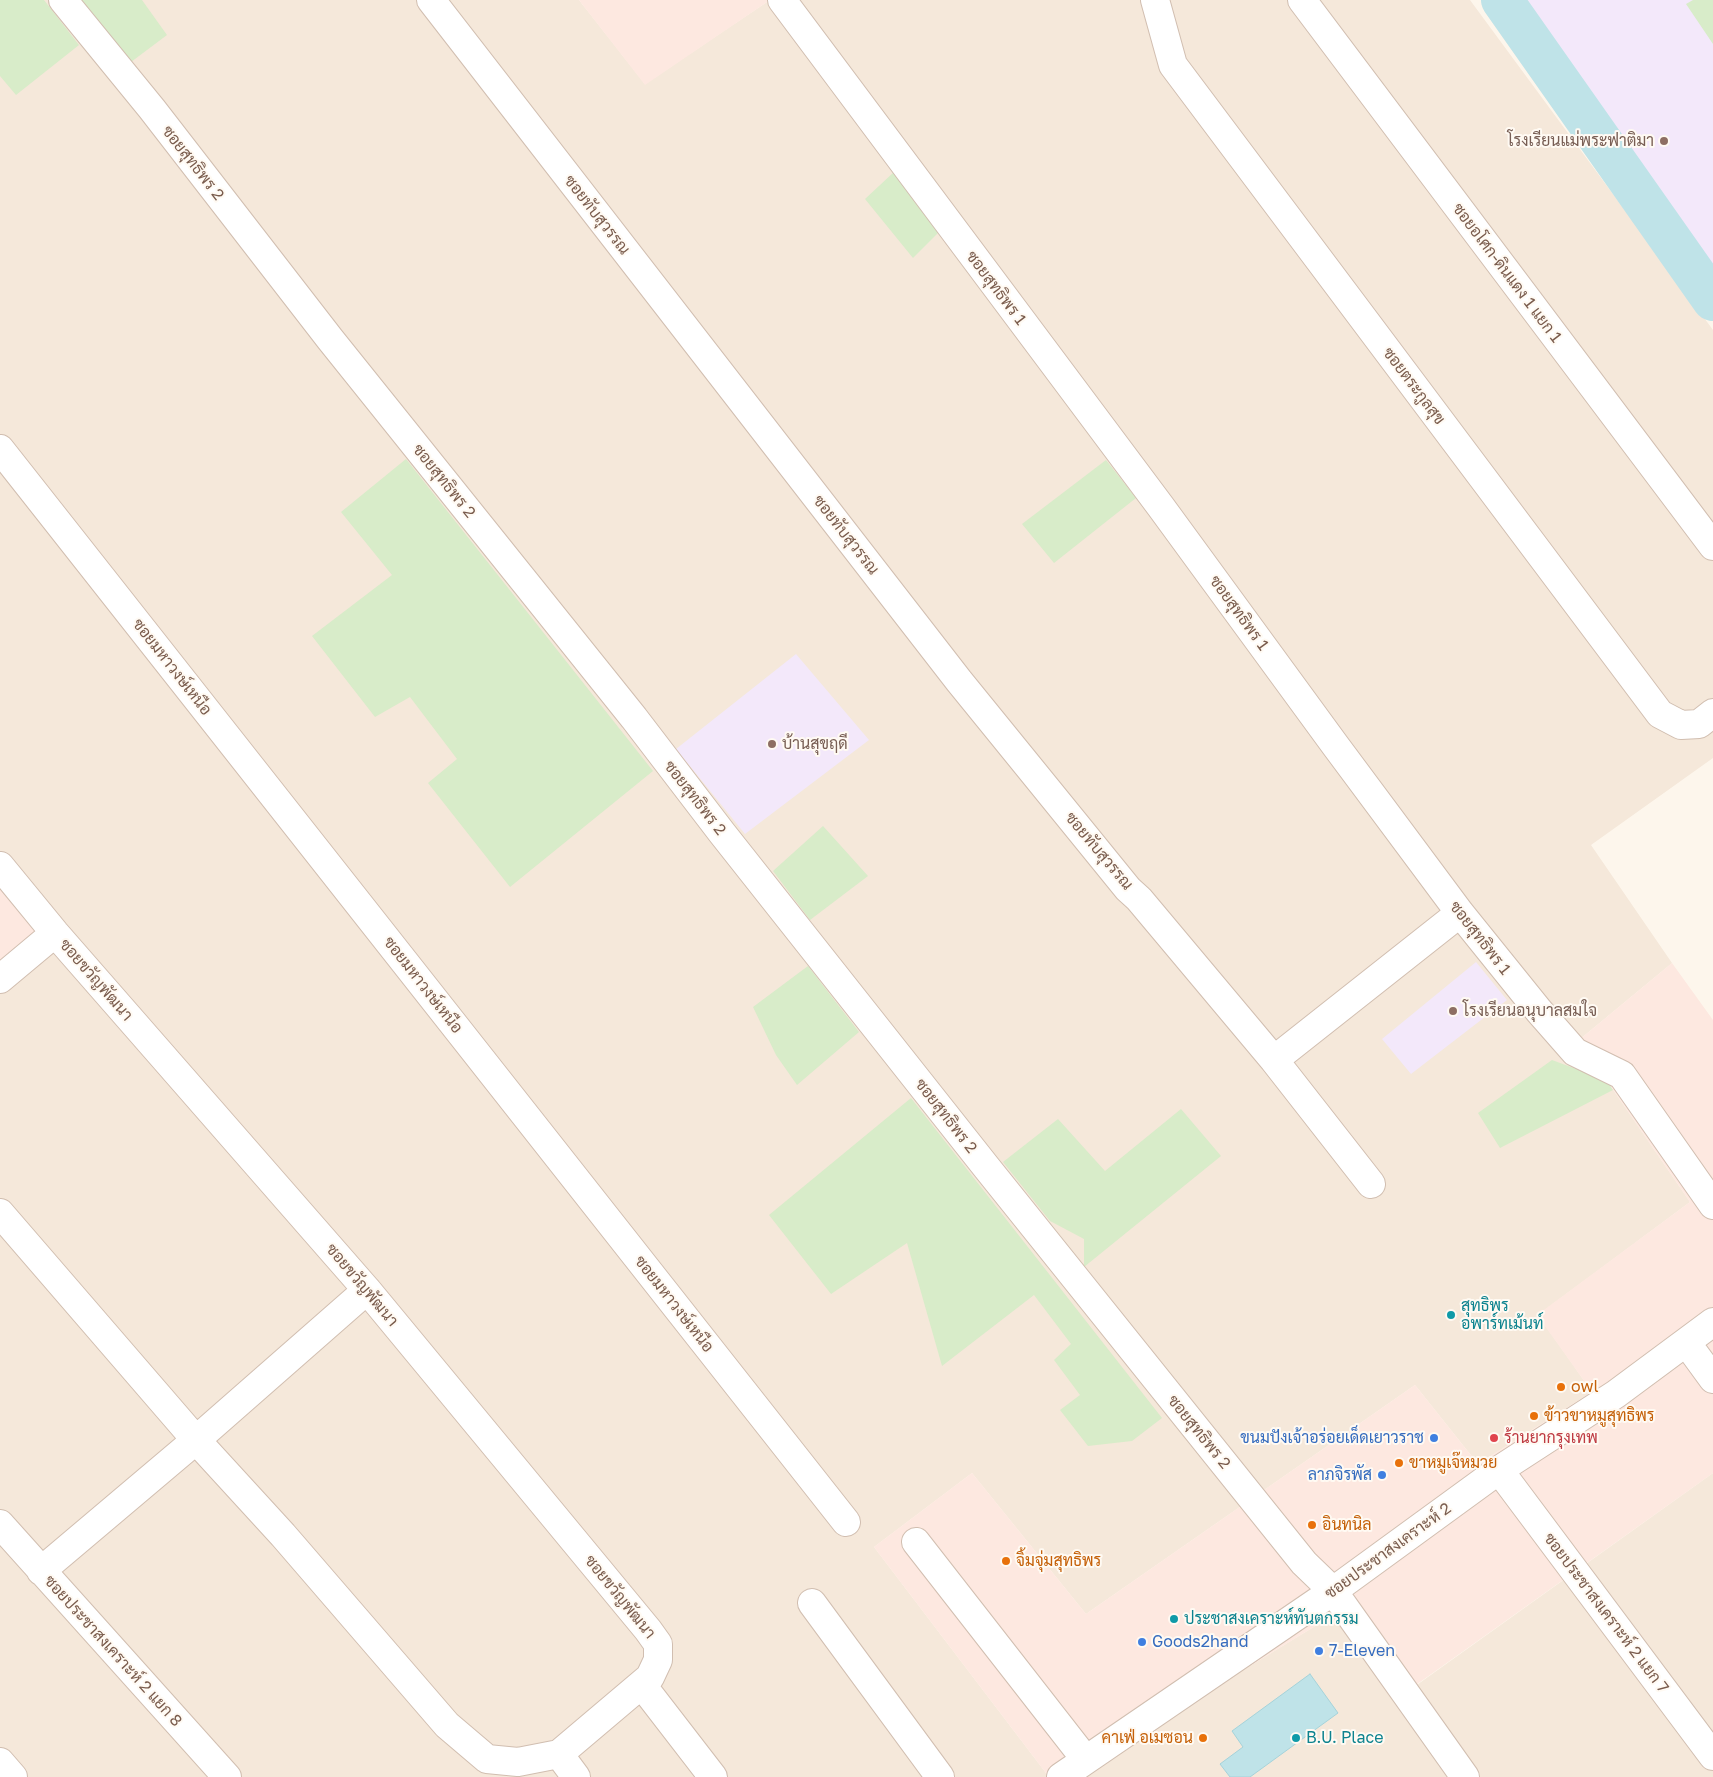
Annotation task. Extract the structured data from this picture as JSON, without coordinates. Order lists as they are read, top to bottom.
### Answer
{
  "streets": {
    "street": [
      "ซอยสุทธิพร 2",
      "ซอยทับสุวรรณ",
      "ซอยอโศก-ดินแดง 1 แยก 1",
      "ซอยสุทธิพร 1",
      "ซอยตระกูลสุข",
      "ซอยมหาวงษ์เหนือ",
      "ซอยขวัญพัฒนา",
      "ซอยประชาสงเคราะห์ 2",
      "ซอยประชาสงเคราะห์ 2 แยก 7",
      "ซอยประชาสงเคราะห์ 2 แยก 8"
    ]
  },
  "crossings": [
    ["ซอยสุทธิพร 2", "ซอยประชาสงเคราะห์ 2"],
    ["ซอยประชาสงเคราะห์ 2", "ซอยประชาสงเคราะห์ 2 แยก 7"]
  ],
  "places": [
    "โรงเรียนแม่พระฟาติมา",
    "บ้านสุขฤดี",
    "โรงเรียนอนุบาลสมใจ",
    "สุทธิพร อพาร์ทเม้นท์",
    "owl",
    "ข้าวขาหมูสุทธิพร",
    "ขนมปังเจ้าอร่อยเด็ดเยาวราช",
    "ร้านยากรุงเทพ",
    "ขาหมูเจ๊หมวย",
    "ลาภจิรพัส",
    "อินทนิล",
    "จิ้มจุ่มสุทธิพร",
    "ประชาสงเคราะห์ทันตกรรม",
    "Goods2hand",
    "7-Eleven",
    "คาเฟ่ อเมซอน",
    "B.U. Place"
  ]
}
